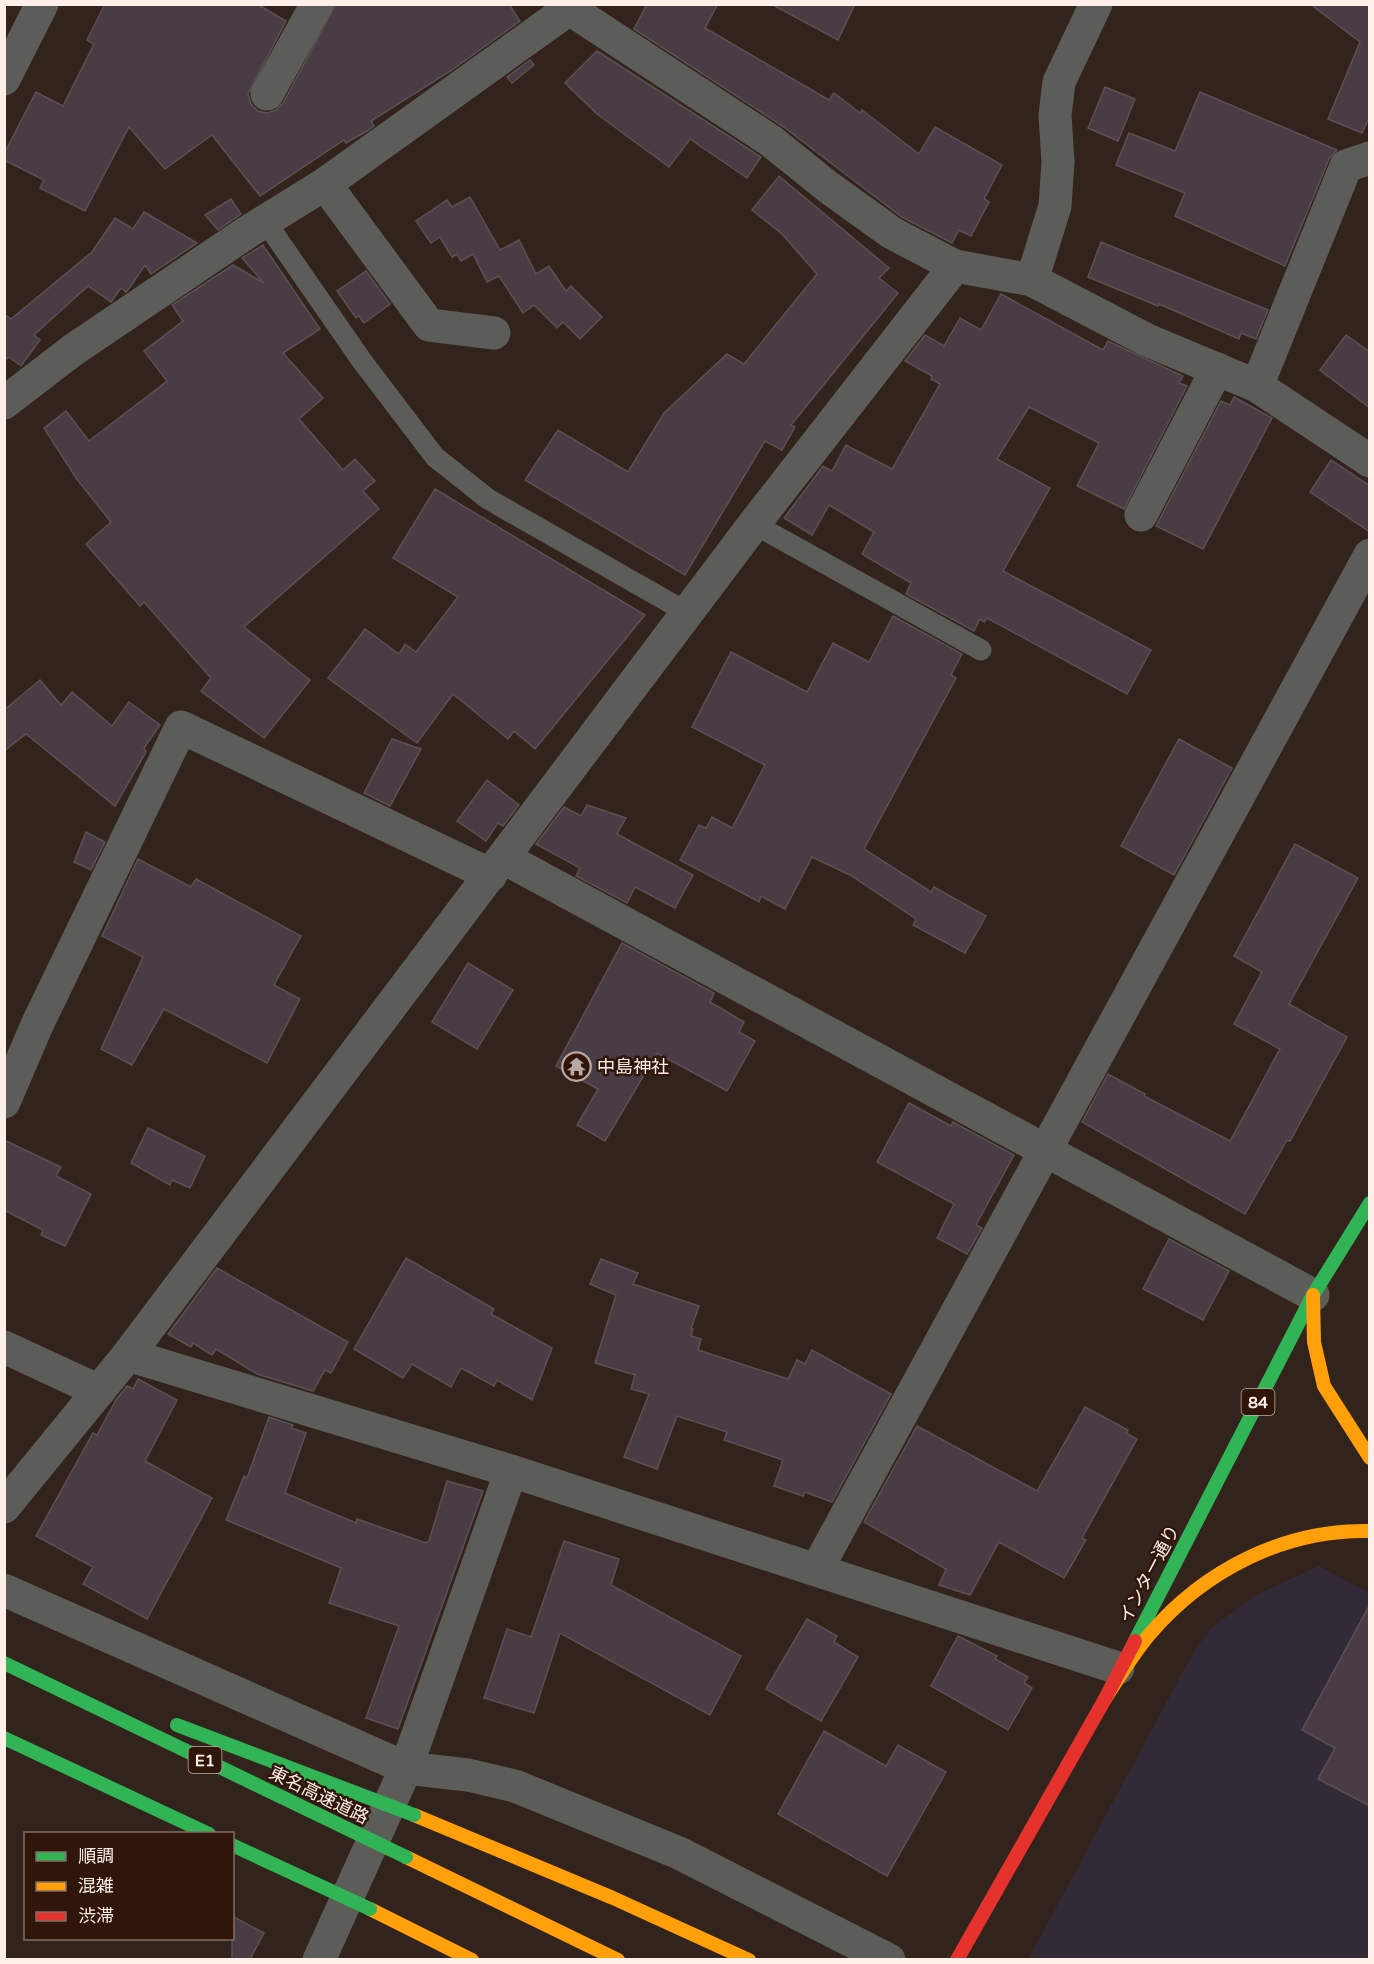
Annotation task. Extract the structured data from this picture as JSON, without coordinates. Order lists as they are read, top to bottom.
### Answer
{
  "streets": {
    "main road": [
      "84",
      "インター通り",
      "E1",
      "東名高速道路"
    ]
  },
  "places": {
    "temple": ["中島神社"]
  },
  "legend": ["順調", "混雑", "渋滞"]
}
